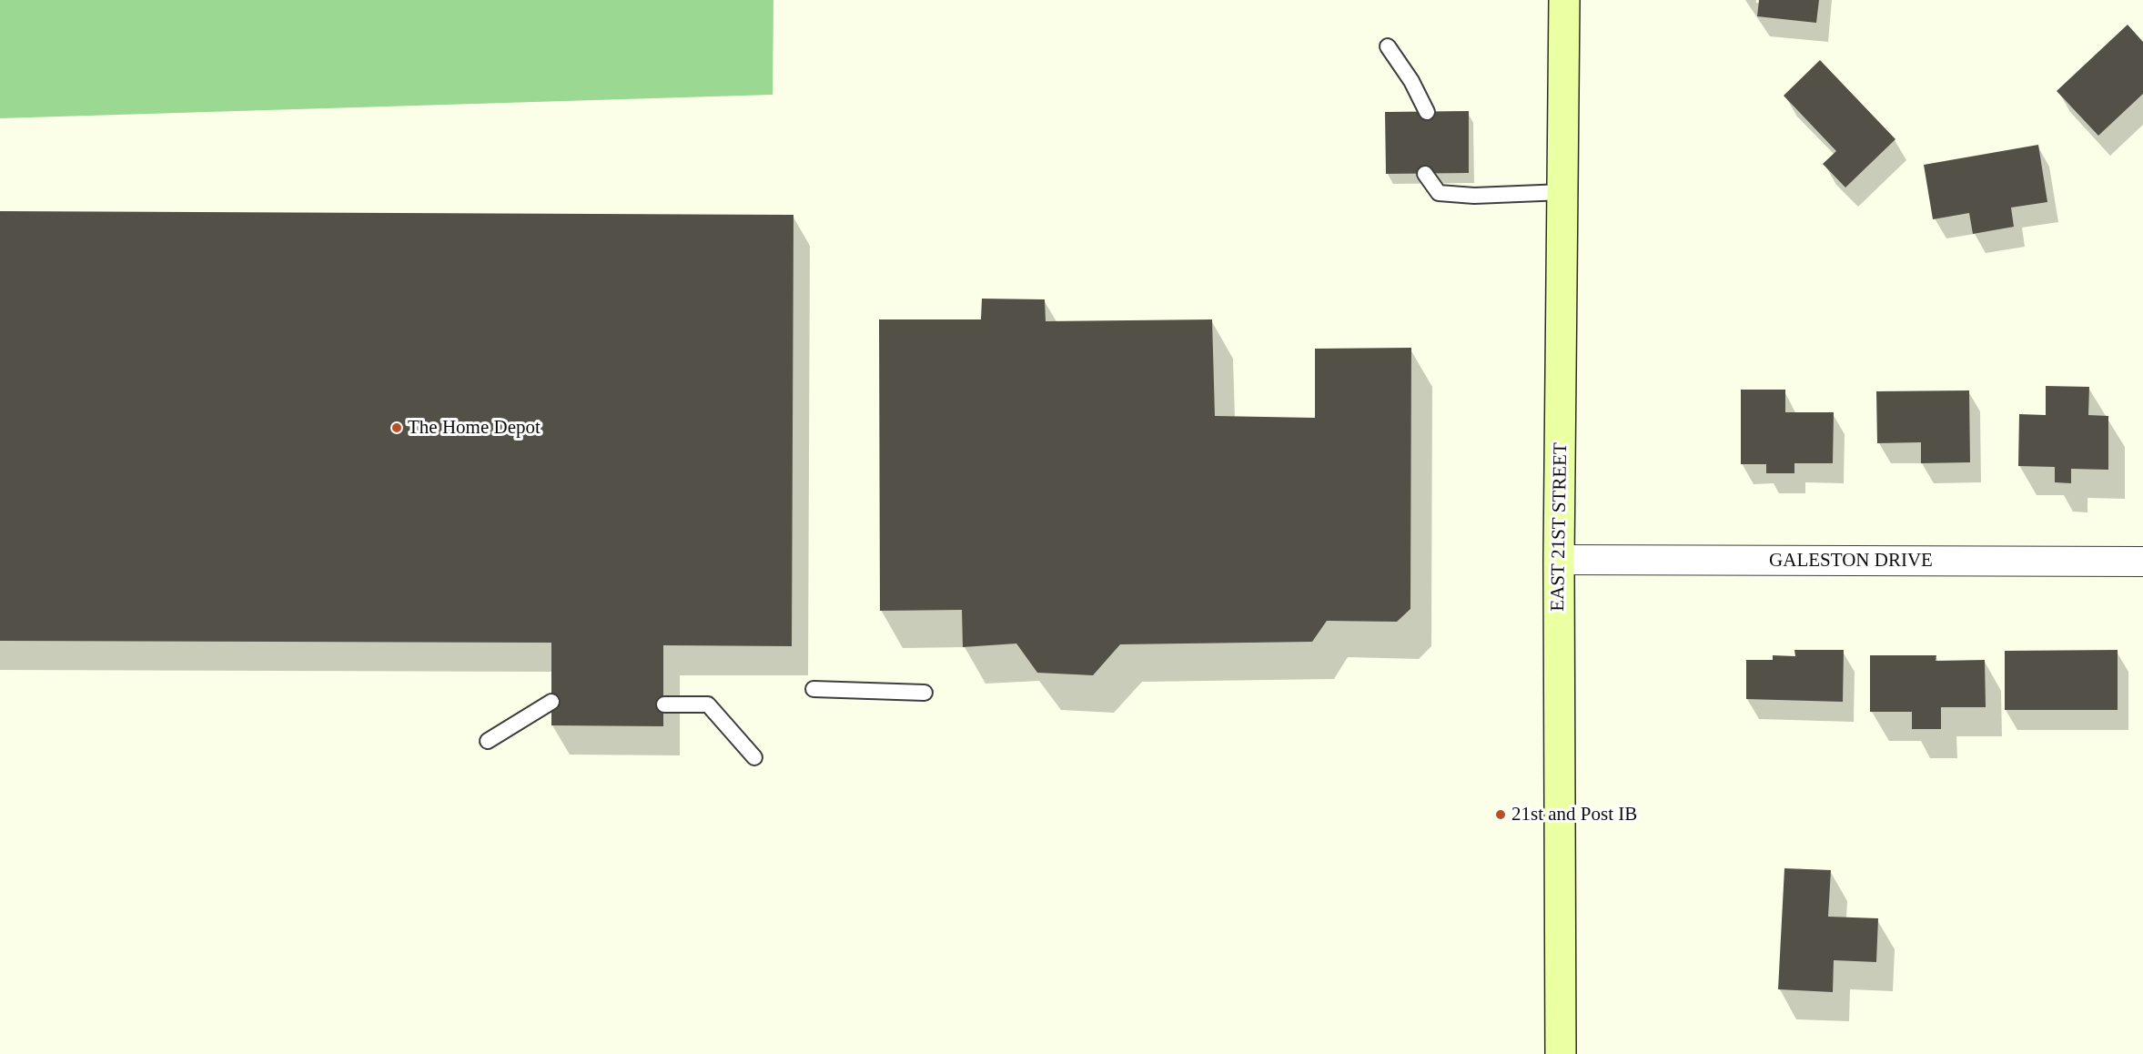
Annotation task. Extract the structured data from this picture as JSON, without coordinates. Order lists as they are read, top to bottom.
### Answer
{
  "streets": {
    "main road": ["EAST 21ST STREET"],
    "street": ["GALESTON DRIVE"]
  },
  "crossings": [
    ["EAST 21ST STREET", "GALESTON DRIVE"]
  ],
  "places": ["The Home Depot", "21st and Post IB"]
}
